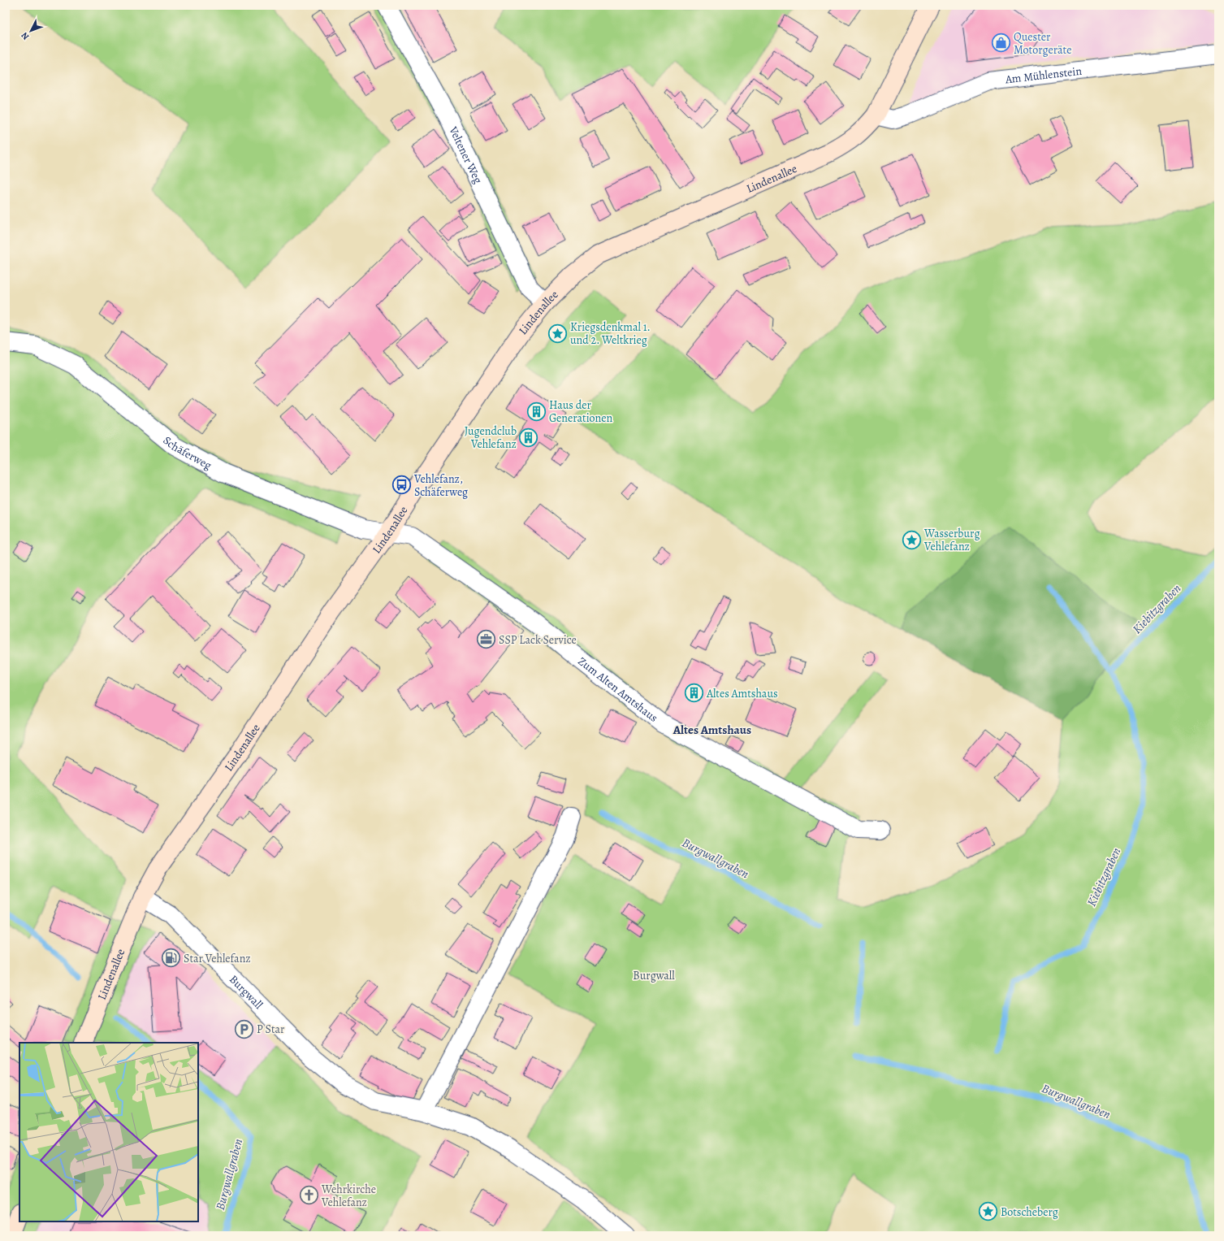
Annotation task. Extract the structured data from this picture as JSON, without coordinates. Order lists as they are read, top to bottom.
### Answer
{
  "streets": {
    "main road": ["Lindenallee"],
    "street": [
      "Am Mühlenstein",
      "Veltener Weg",
      "Schäferweg",
      "Zum Alten Amtshaus",
      "Burgwall"
    ]
  },
  "crossings": [
    ["Am Mühlenstein", "Lindenallee"],
    ["Veltener Weg", "Lindenallee"],
    ["Lindenallee", "Schäferweg"],
    ["Lindenallee", "Zum Alten Amtshaus"],
    ["Lindenallee", "Burgwall"],
    ["Schäferweg", "Zum Alten Amtshaus"]
  ],
  "districts": ["Altes Amtshaus"],
  "water": ["Kiebitzgraben", "Burgwallgraben"],
  "parks": ["Burgwall"],
  "places": {
    "shop": ["Quester Motorgeräte"],
    "place": ["Kriegsdenkmal 1. und 2. Weltkrieg", "Wasserburg Vehlefanz", "Botscheberg"],
    "building": ["Haus der Generationen", "Jugendclub Vehlefanz", "Altes Amtshaus"],
    "bus stop": ["Vehlefanz, Schäferweg"],
    "office": ["SSP Lack Service"],
    "fuel station": ["Star Vehlefanz"],
    "parking": ["P Star"],
    "church": ["Wehrkirche Vehlefanz"]
  },
  "north": "bottom left"
}
